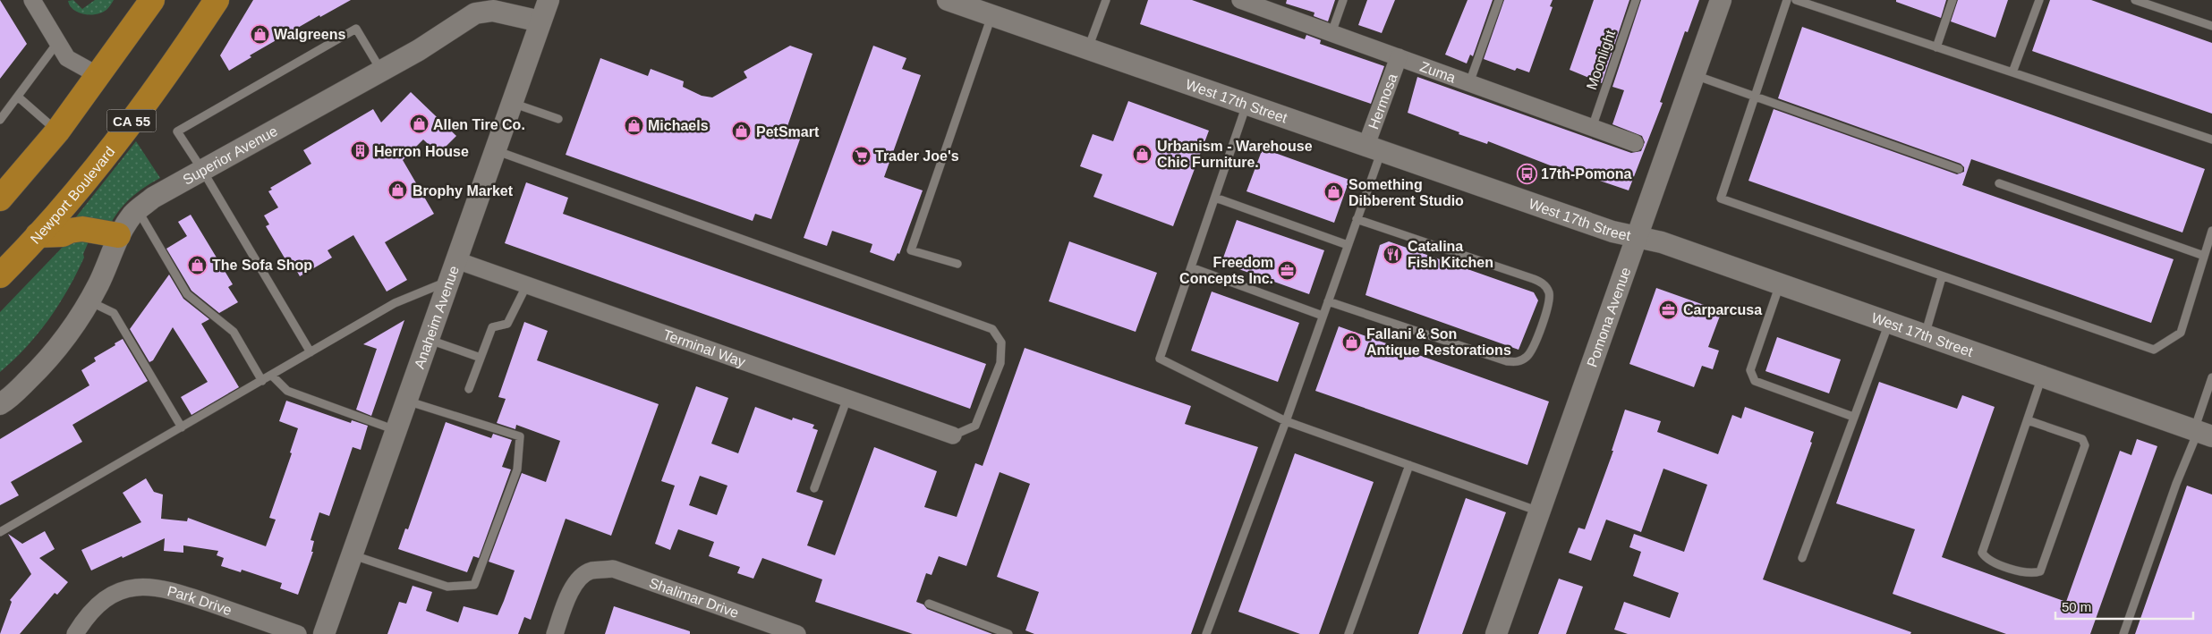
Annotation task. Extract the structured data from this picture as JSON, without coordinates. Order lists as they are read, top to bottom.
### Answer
{
  "streets": {
    "highway": ["CA 55", "Newport Boulevard"],
    "street": [
      "Zuma",
      "West 17th Street",
      "Hermosa",
      "Superior Avenue",
      "Anaheim Avenue",
      "Pomona Avenue",
      "Terminal Way",
      "Shalimar Drive",
      "Park Drive"
    ],
    "lane": ["Moonlight"]
  },
  "crossings": [
    ["Moonlight", "Zuma"],
    ["Zuma", "Hermosa"],
    ["West 17th Street", "Hermosa"],
    ["West 17th Street", "Pomona Avenue"],
    ["Superior Avenue", "Anaheim Avenue"],
    ["Anaheim Avenue", "Terminal Way"]
  ],
  "places": {
    "shop": [
      "Walgreens",
      "Allen Tire Co.",
      "Michaels",
      "PetSmart",
      "Urbanism - Warehouse Chic Furniture.",
      "Brophy Market",
      "Something Dibberent Studio",
      "The Sofa Shop",
      "Fallani & Son Antique Restorations"
    ],
    "building": ["Herron House"],
    "supermarket": ["Trader Joe's"],
    "bus stop": ["17th-Pomona"],
    "restaurant": ["Catalina Fish Kitchen"],
    "office": ["Freedom Concepts Inc.", "Carparcusa"]
  },
  "scale_bar": "50 m"
}
